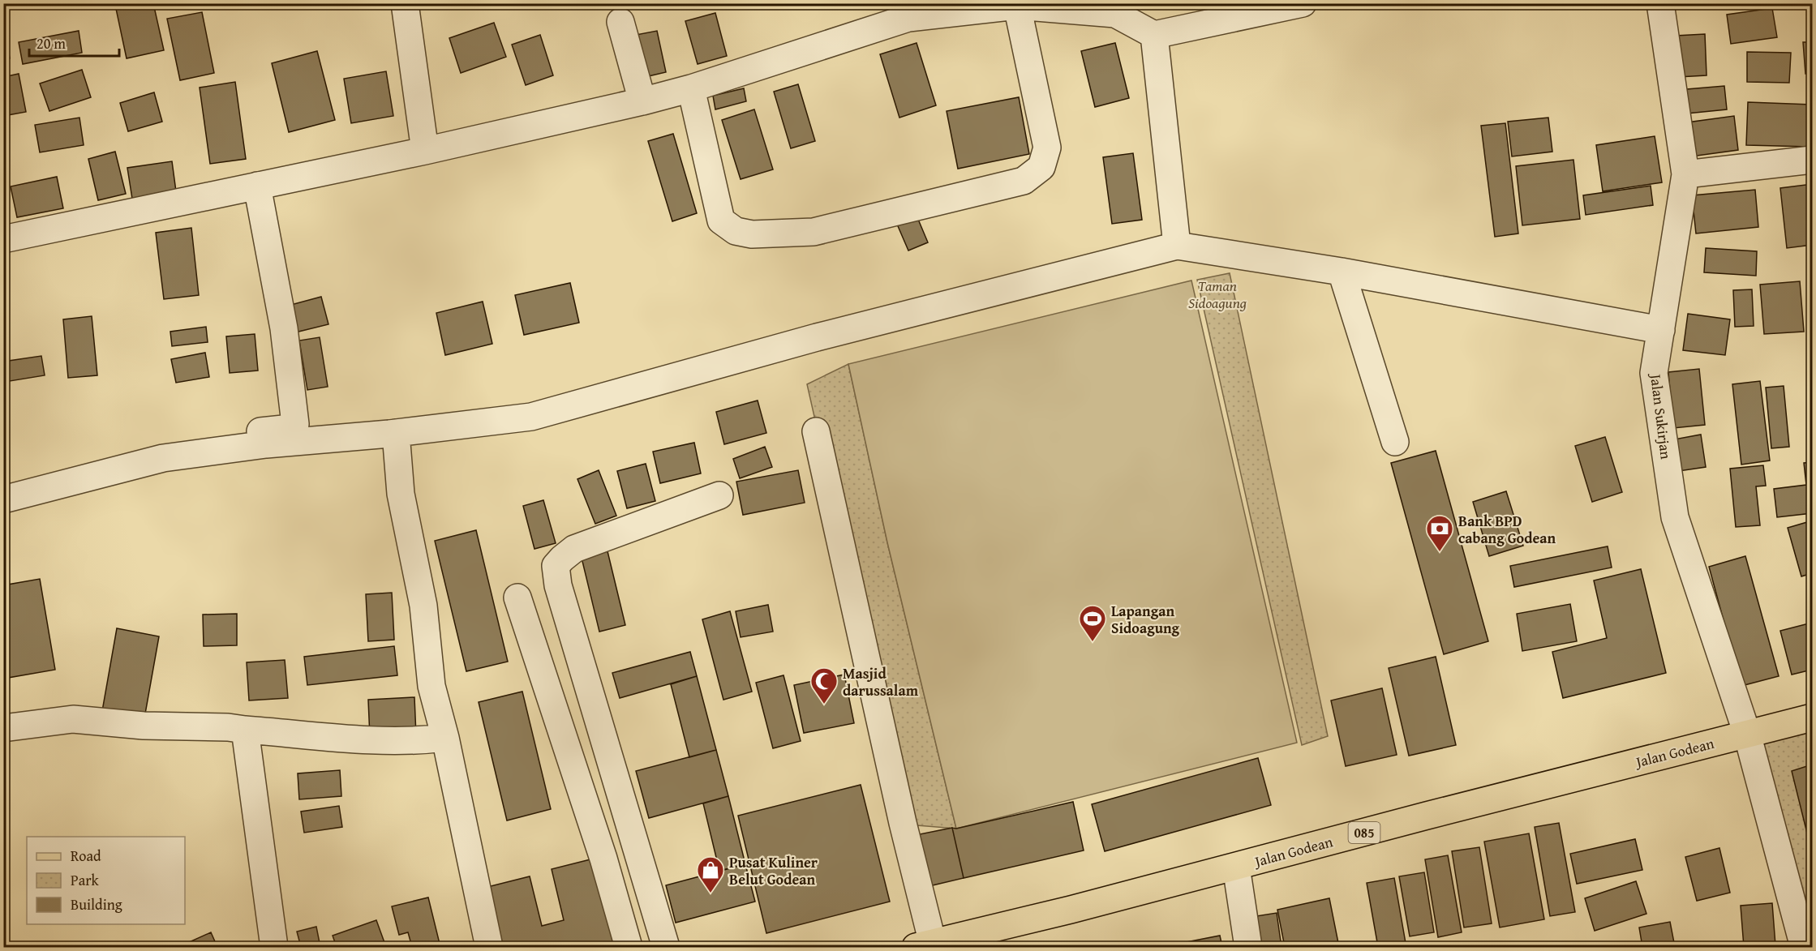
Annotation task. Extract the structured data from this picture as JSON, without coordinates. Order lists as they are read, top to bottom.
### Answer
{
  "streets": {
    "main road": ["Jalan Godean", "085"],
    "street": ["Jalan Sukirjan"]
  },
  "crossings": [
    ["Jalan Sukirjan", "Jalan Godean"]
  ],
  "parks": ["Taman Sidoagung"],
  "places": {
    "bank": ["Bank BPD cabang Godean"],
    "sports": ["Lapangan Sidoagung"],
    "mosque": ["Masjid darussalam"],
    "shop": ["Pusat Kuliner Belut Godean"]
  },
  "legend": ["Road", "Park", "Building"],
  "scale_bar": "20 m"
}
